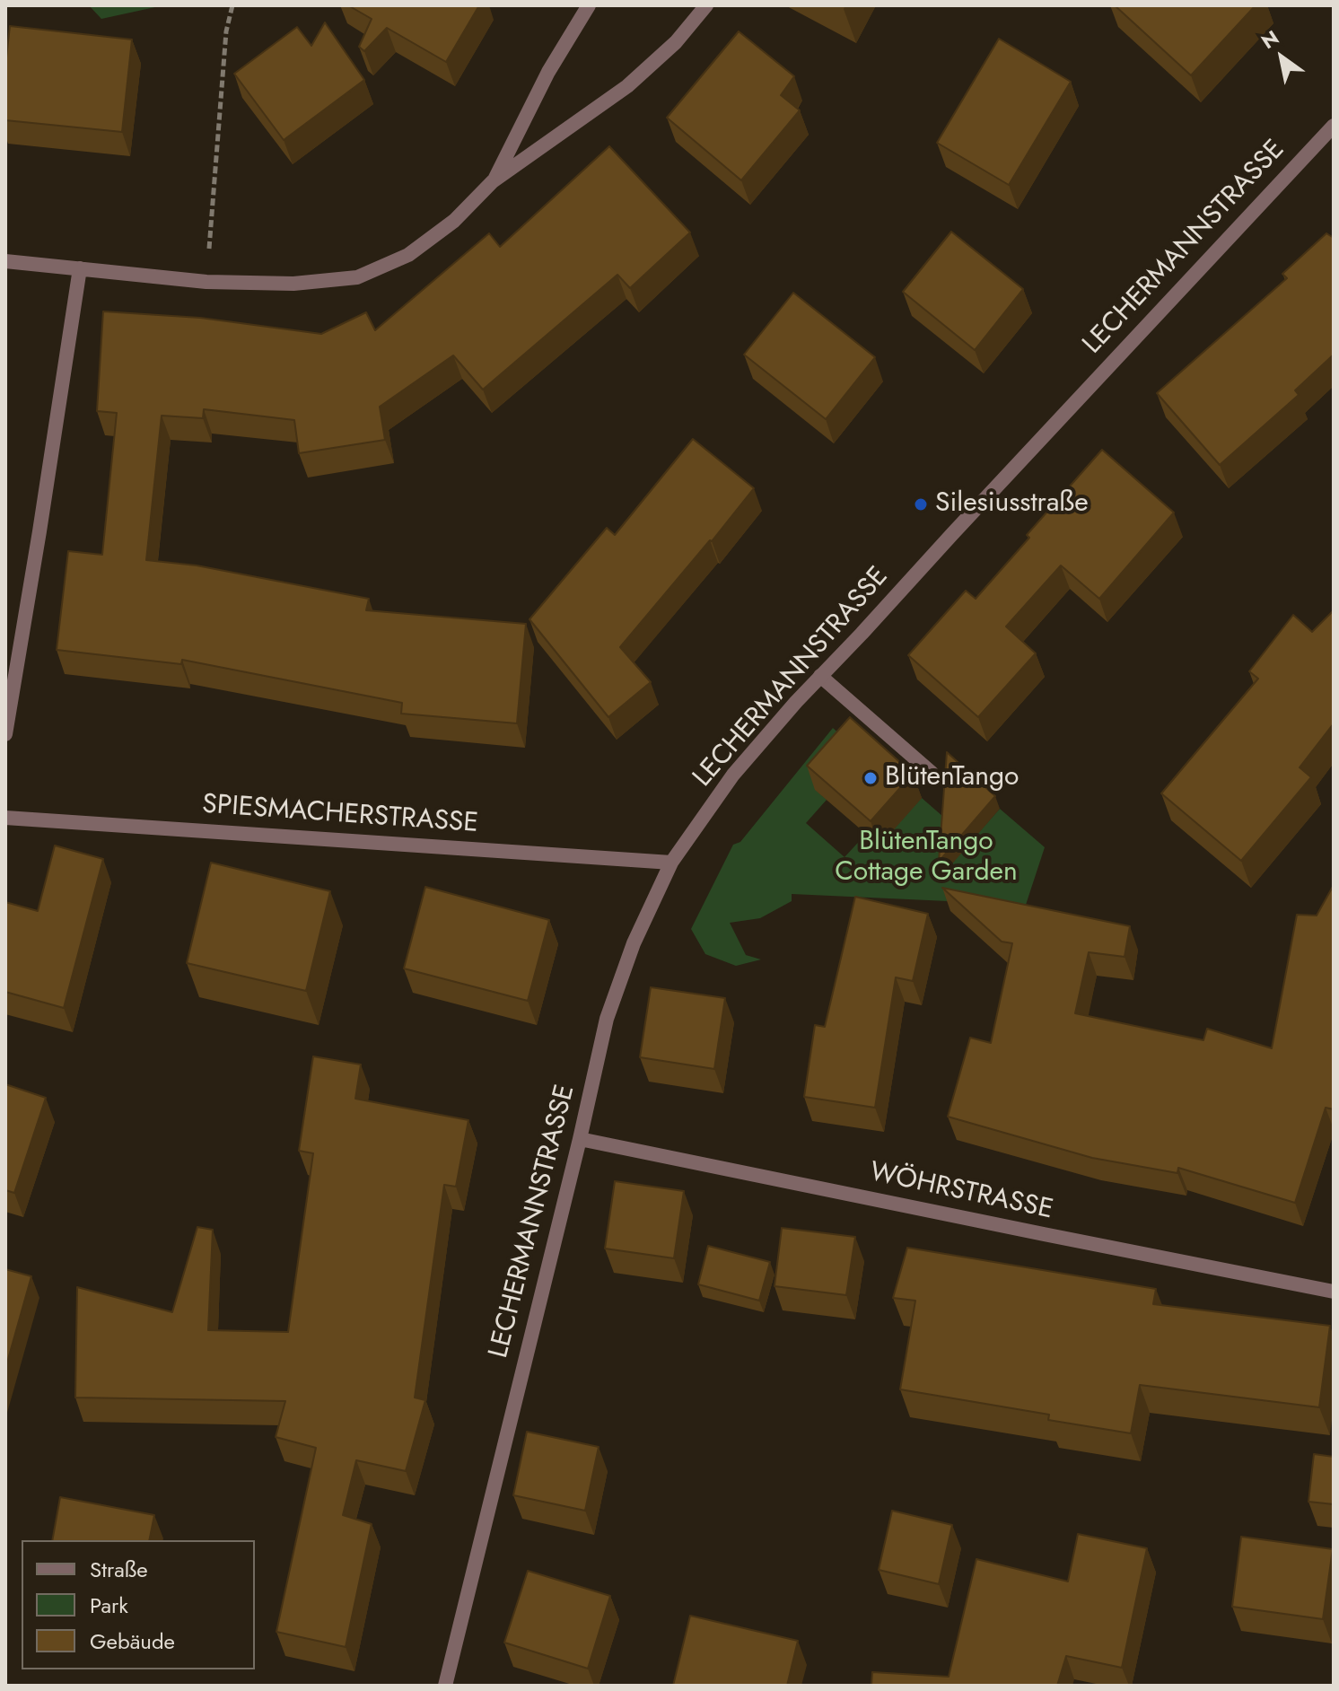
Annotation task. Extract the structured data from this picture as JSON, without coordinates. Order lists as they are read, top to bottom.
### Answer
{
  "streets": {
    "street": ["LECHERMANNSTRASSE", "SPIESMACHERSTRASSE", "WÖHRSTRASSE"]
  },
  "crossings": [
    ["LECHERMANNSTRASSE", "SPIESMACHERSTRASSE"],
    ["LECHERMANNSTRASSE", "WÖHRSTRASSE"]
  ],
  "parks": ["BlütenTango Cottage Garden"],
  "places": ["Silesiusstraße", "BlütenTango"],
  "legend": ["Straße", "Park", "Gebäude"],
  "north": "top left"
}
